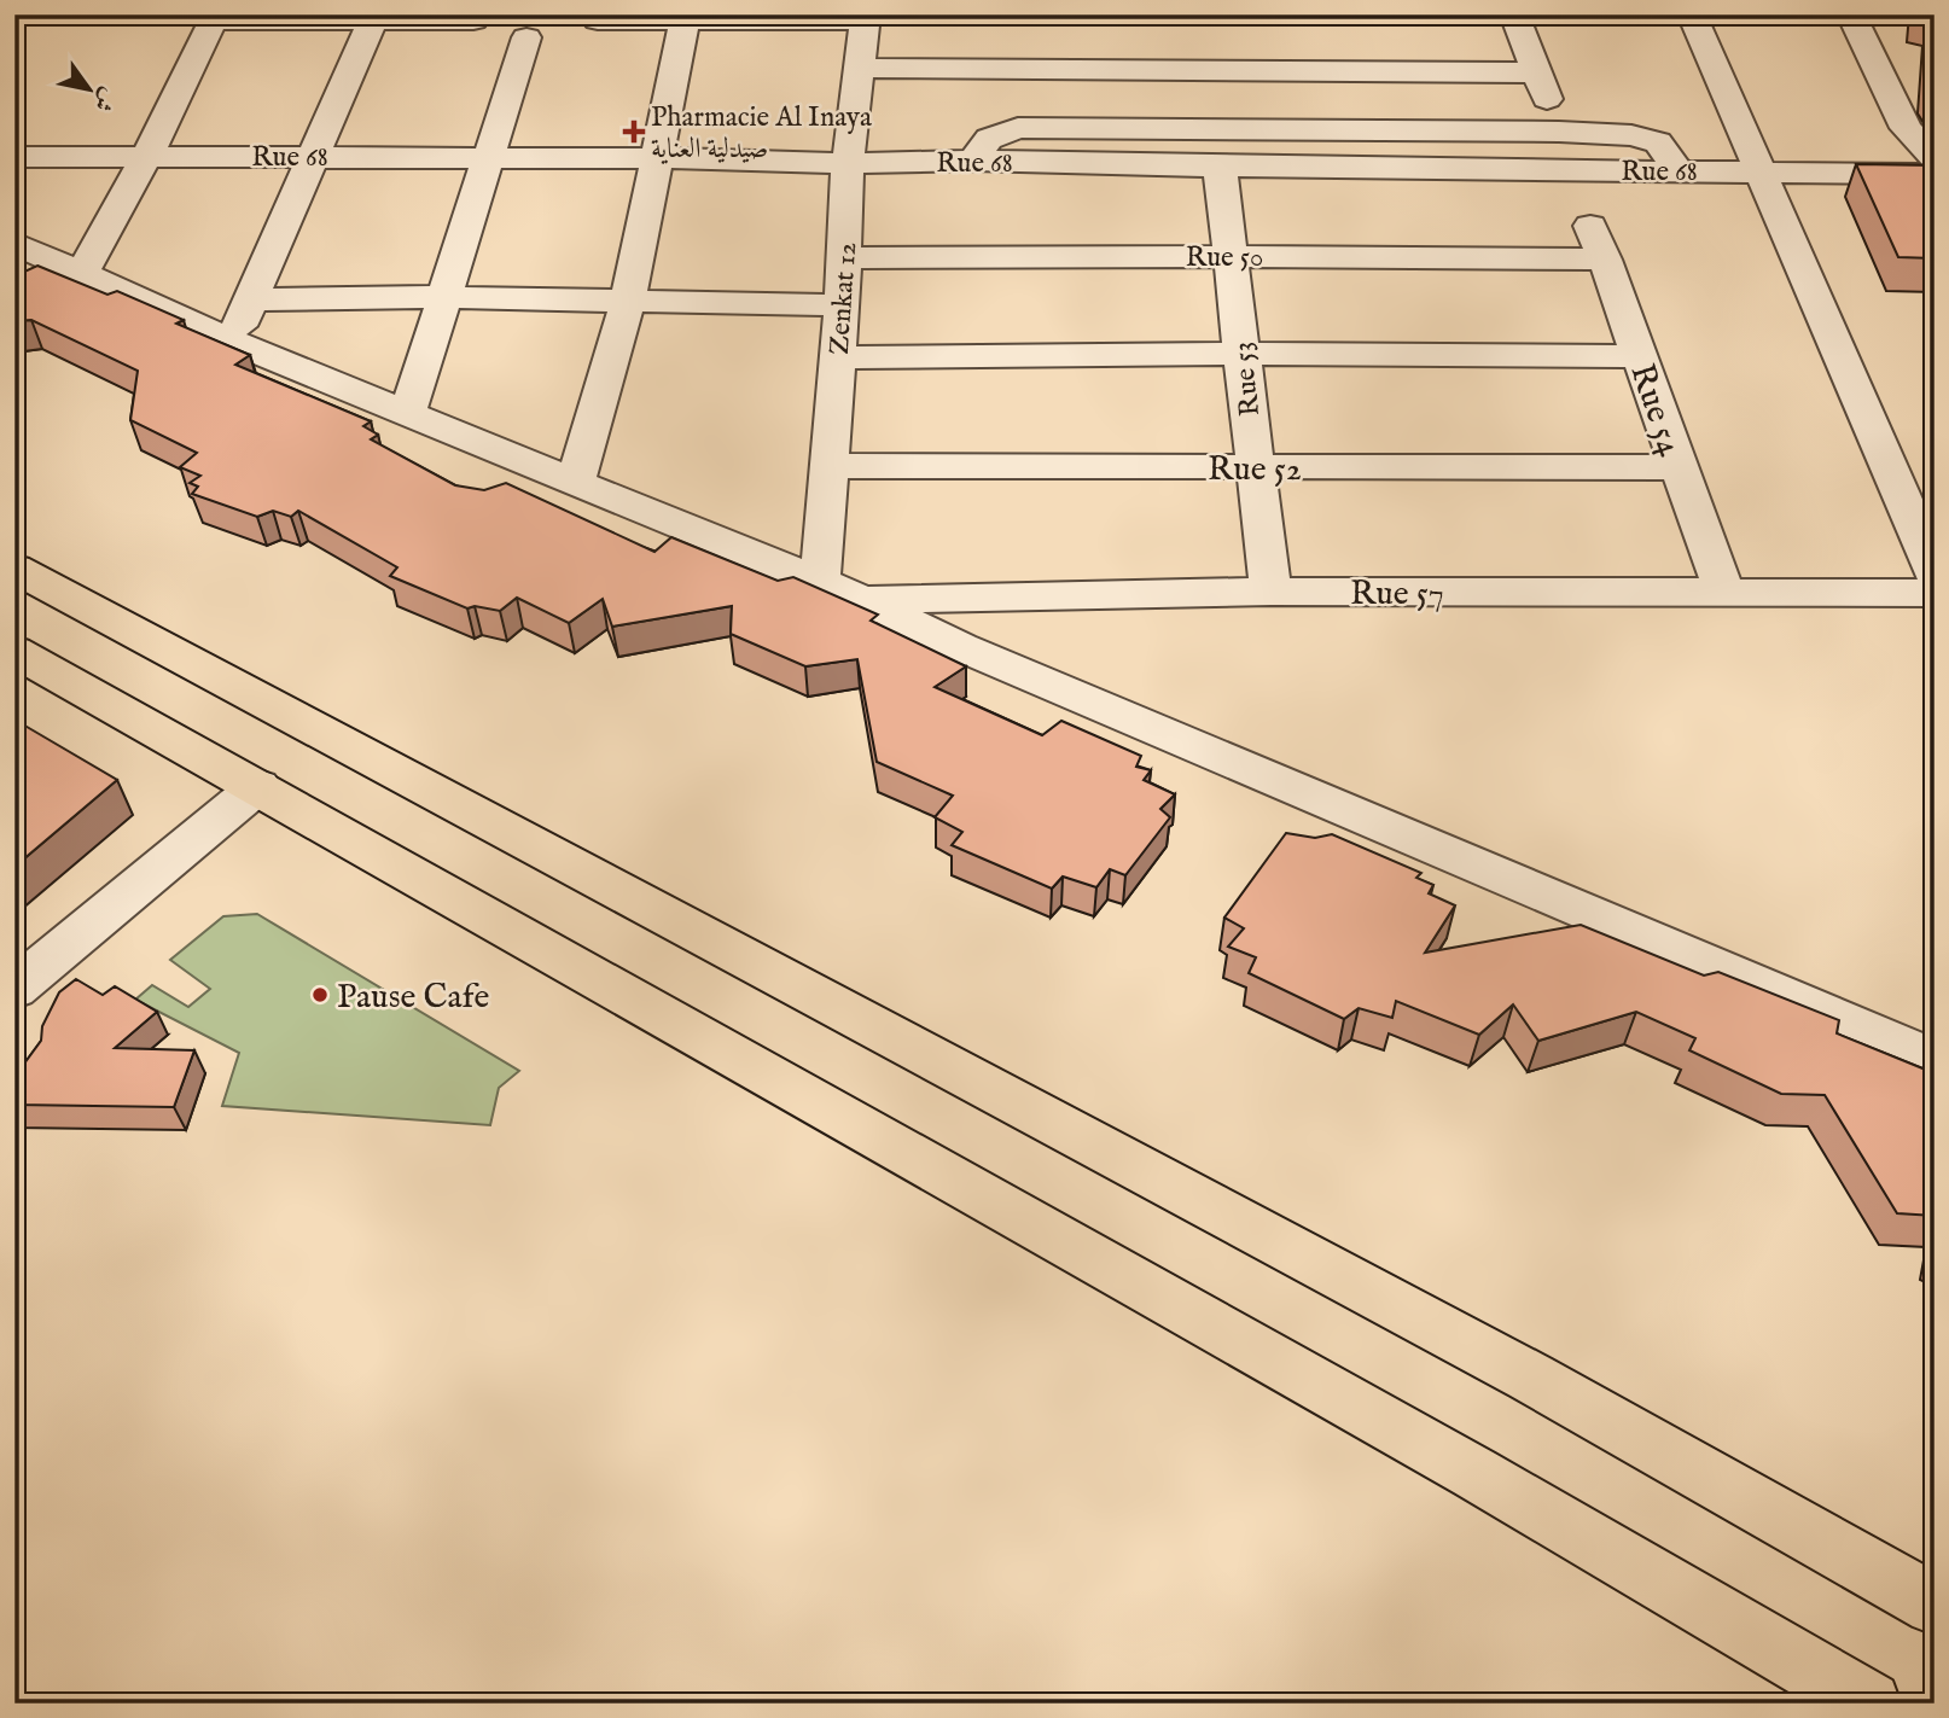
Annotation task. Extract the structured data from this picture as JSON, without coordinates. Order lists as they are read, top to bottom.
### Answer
{
  "streets": {
    "street": [
      "Rue 68",
      "Rue 50",
      "Zenkat 12",
      "Rue 53",
      "Rue 54",
      "Rue 52",
      "Rue 57"
    ]
  },
  "crossings": [
    ["Rue 68", "Zenkat 12"],
    ["Rue 68", "Rue 53"],
    ["Rue 50", "Zenkat 12"],
    ["Rue 50", "Rue 53"],
    ["Rue 50", "Rue 54"],
    ["Zenkat 12", "Rue 52"],
    ["Rue 53", "Rue 52"],
    ["Rue 53", "Rue 57"],
    ["Rue 54", "Rue 52"],
    ["Rue 54", "Rue 57"]
  ],
  "places": {
    "health": ["Pharmacie Al Inaya صيدلية العناية"],
    "other": ["Pause Cafe"]
  },
  "north": "bottom right"
}
